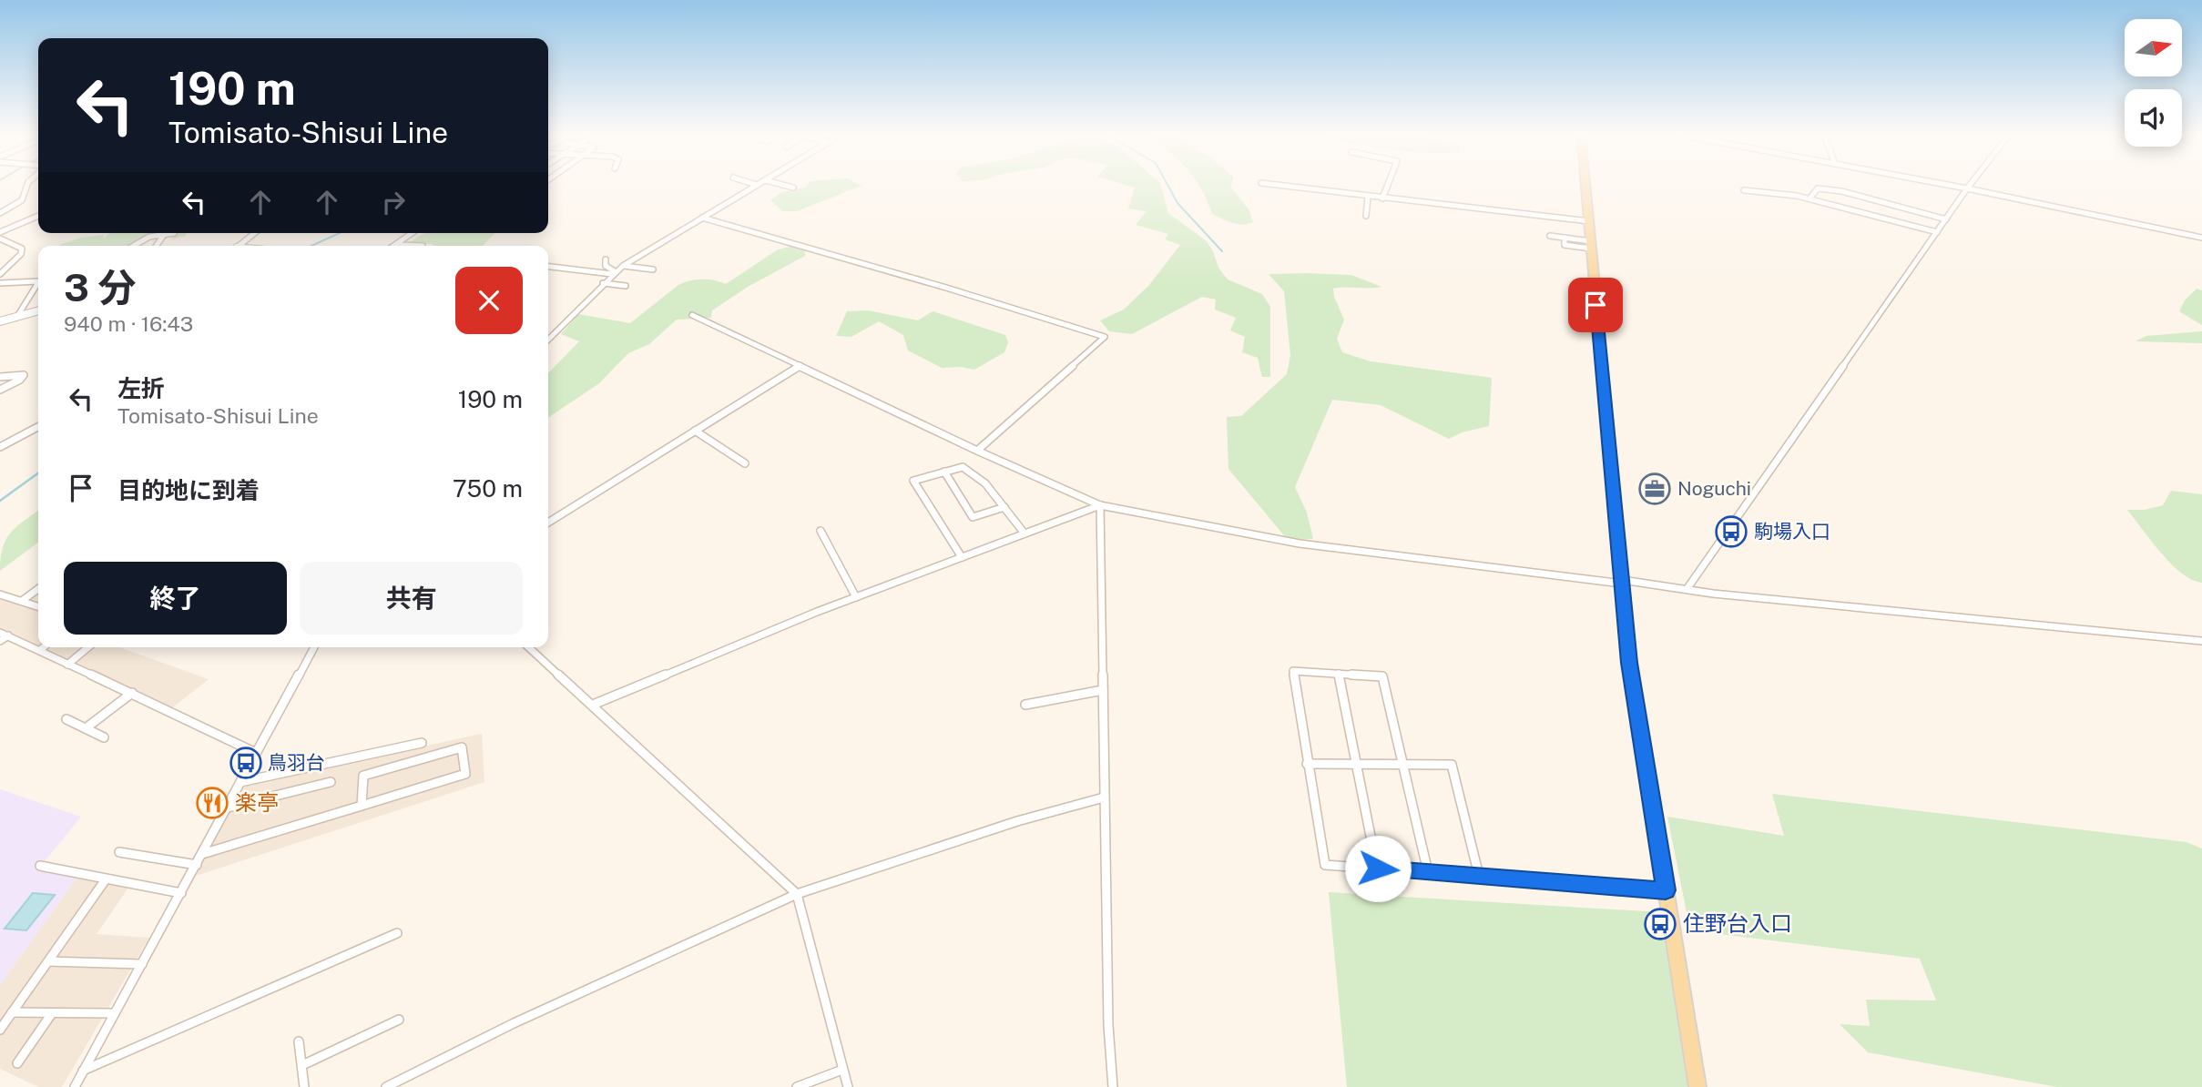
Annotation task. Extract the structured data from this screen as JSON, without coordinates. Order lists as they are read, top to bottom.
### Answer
{
  "places": {
    "office": ["Noguchi"],
    "bus stop": ["駒場入口", "鳥羽台", "住野台入口"],
    "restaurant": ["楽亭"]
  },
  "north": "right",
  "page": {
    "turn": ["190 m", "Tomisato-Shisui Line"],
    "heading": ["3 分", "940 m · 16:43"],
    "list": [
      {
        "name": "左折",
        "note": "Tomisato-Shisui Line",
        "value": "190 m"
      },
      {
        "name": "目的地に到着",
        "value": "750 m"
      }
    ],
    "buttons": ["終了", "共有"]
  }
}
